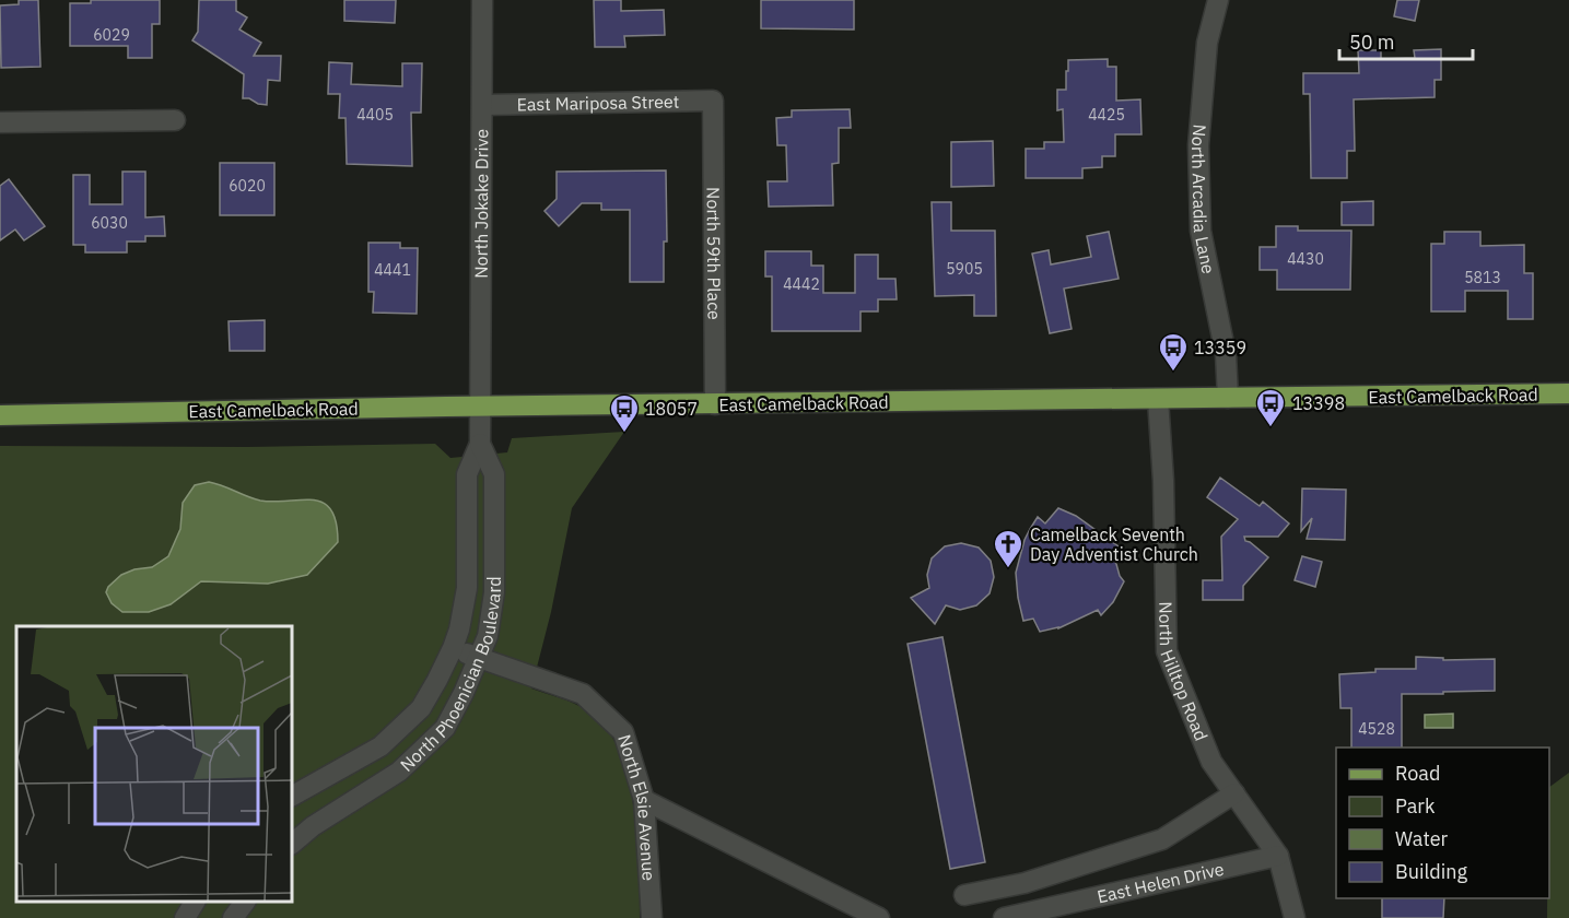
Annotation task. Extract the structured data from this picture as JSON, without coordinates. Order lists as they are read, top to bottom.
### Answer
{
  "streets": {
    "main road": ["East Camelback Road"],
    "street": [
      "East Mariposa Street",
      "North Arcadia Lane",
      "North Jokake Drive",
      "North 59th Place",
      "North Phoenician Boulevard",
      "North Hilltop Road",
      "North Elsie Avenue",
      "East Helen Drive"
    ]
  },
  "crossings": [
    ["East Mariposa Street", "North Jokake Drive"],
    ["East Mariposa Street", "North 59th Place"],
    ["North Arcadia Lane", "East Camelback Road"],
    ["North Jokake Drive", "East Camelback Road"],
    ["North Jokake Drive", "North Phoenician Boulevard"],
    ["North 59th Place", "East Camelback Road"],
    ["East Camelback Road", "North Phoenician Boulevard"],
    ["East Camelback Road", "North Hilltop Road"],
    ["North Phoenician Boulevard", "North Elsie Avenue"],
    ["North Hilltop Road", "East Helen Drive"]
  ],
  "places": {
    "bus stop": ["13359", "13398", "18057"],
    "church": ["Camelback Seventh Day Adventist Church"]
  },
  "house_numbers": [
    "6029",
    "4405",
    "4425",
    "6020",
    "6030",
    "4430",
    "5905",
    "4441",
    "5813",
    "4442",
    "4528"
  ],
  "legend": [
    "Road",
    "Park",
    "Water",
    "Building"
  ],
  "scale_bar": "50 m"
}
